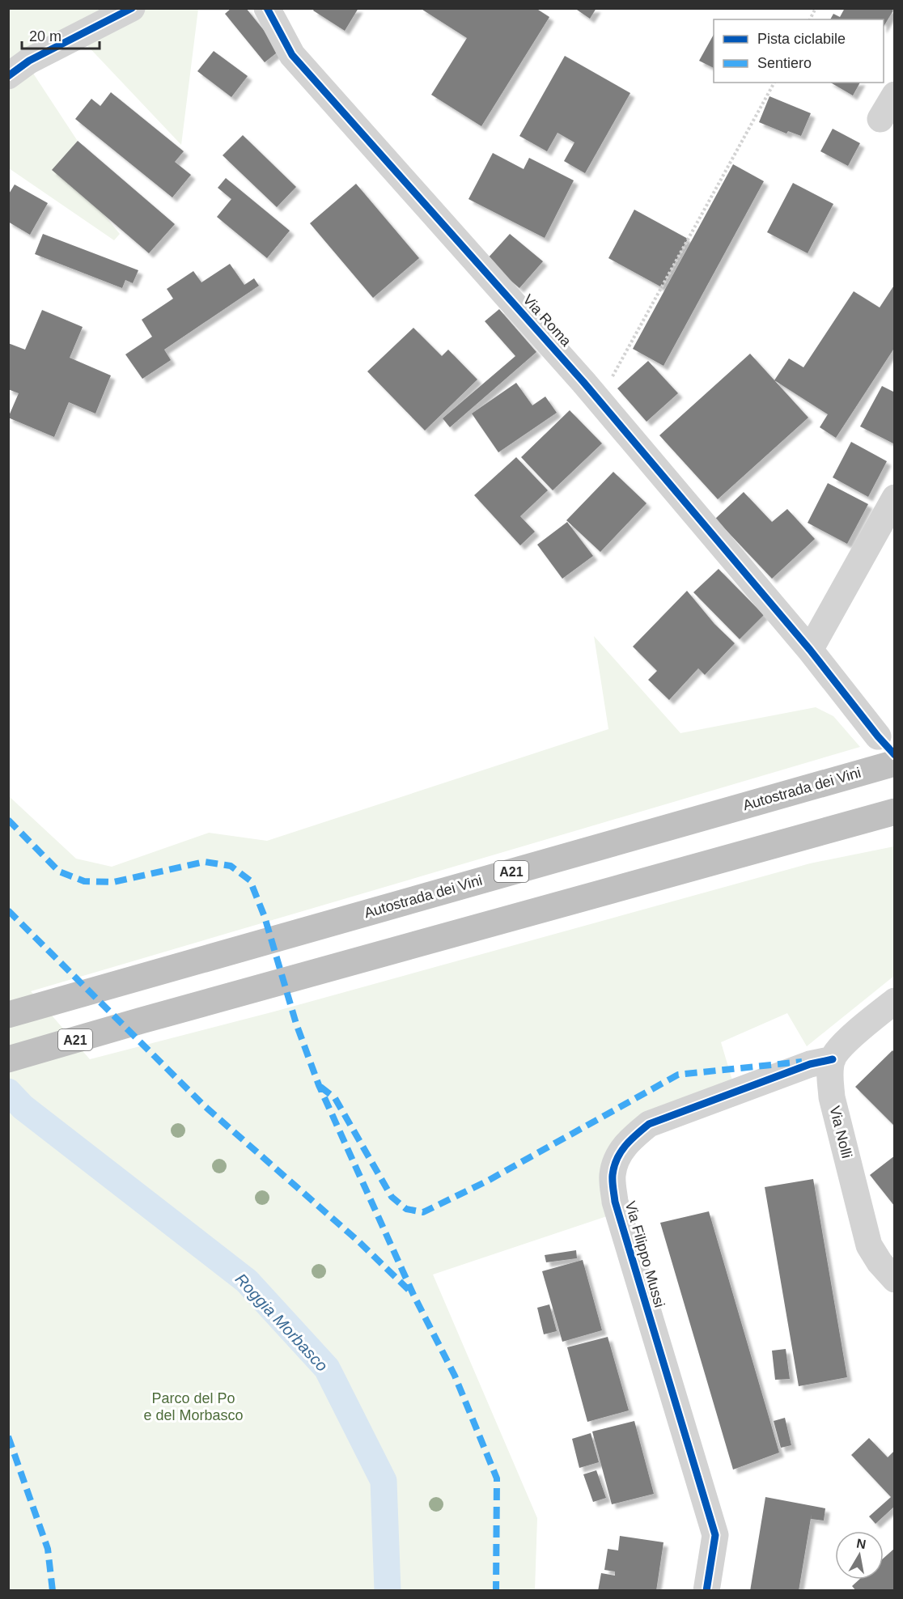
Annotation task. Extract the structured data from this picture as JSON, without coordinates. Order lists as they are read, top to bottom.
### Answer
{
  "streets": {
    "highway": ["Autostrada dei Vini", "A21"],
    "street": ["Via Roma", "Via Nolli", "Via Filippo Mussi"]
  },
  "crossings": [
    ["Via Nolli", "Via Filippo Mussi"]
  ],
  "water": ["Roggia Morbasco"],
  "parks": ["Parco del Po e del Morbasco"],
  "legend": ["Pista ciclabile", "Sentiero"],
  "scale_bar": "20 m",
  "north": "top"
}
